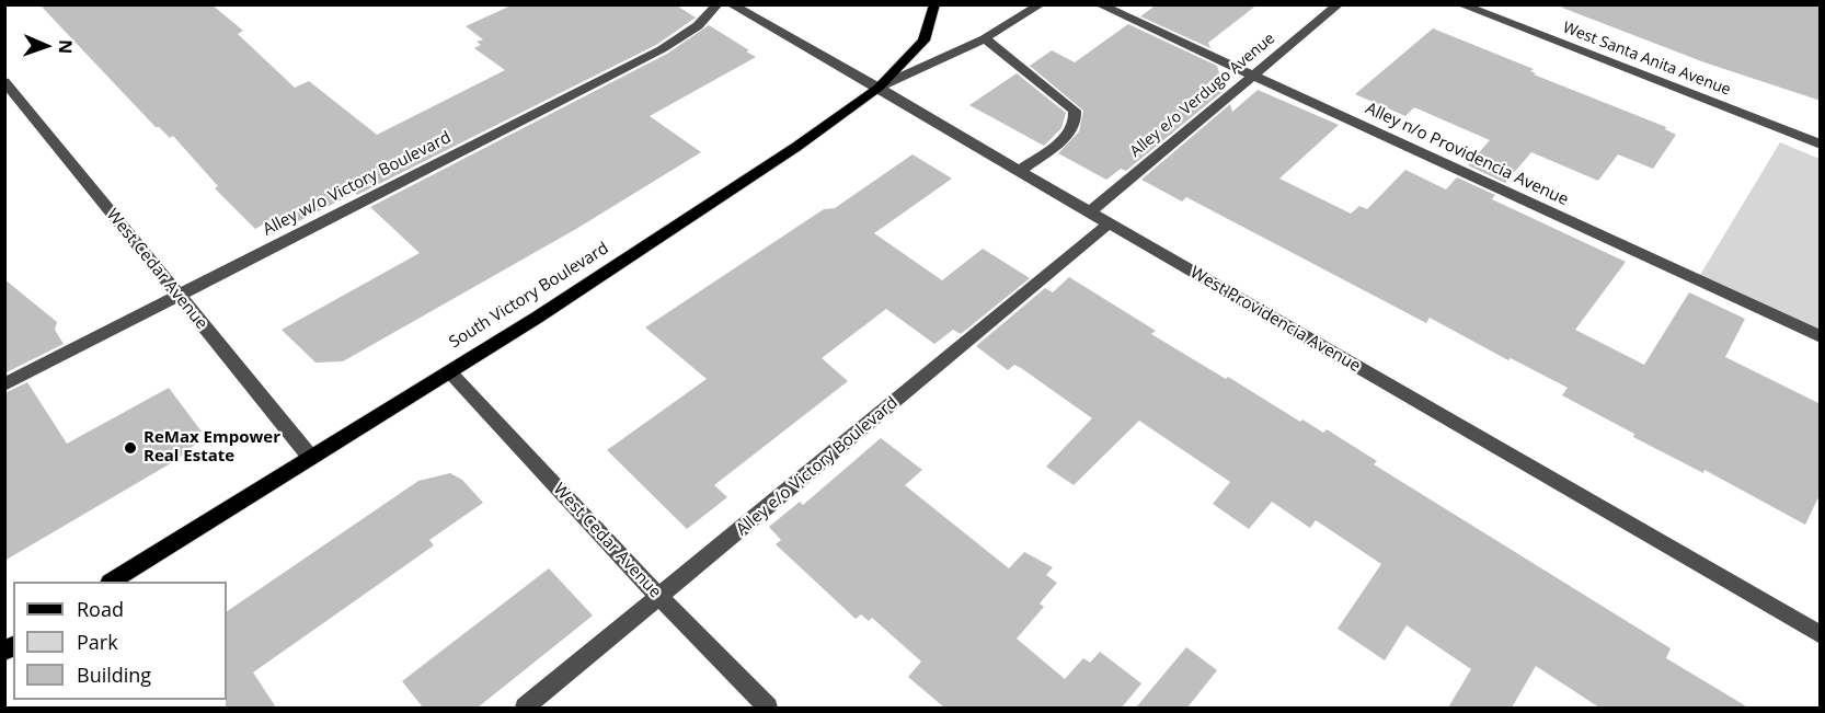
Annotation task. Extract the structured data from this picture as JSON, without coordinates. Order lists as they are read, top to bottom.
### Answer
{
  "streets": {
    "main road": ["South Victory Boulevard"],
    "street": [
      "West Santa Anita Avenue",
      "Alley e/o Verdugo Avenue",
      "Alley n/o Providencia Avenue",
      "Alley w/o Victory Boulevard",
      "West Cedar Avenue",
      "West Providencia Avenue",
      "Alley e/o Victory Boulevard"
    ]
  },
  "crossings": [
    ["Alley e/o Verdugo Avenue", "Alley n/o Providencia Avenue"],
    ["Alley e/o Verdugo Avenue", "West Providencia Avenue"],
    ["Alley w/o Victory Boulevard", "West Cedar Avenue"],
    ["West Cedar Avenue", "South Victory Boulevard"],
    ["West Cedar Avenue", "Alley e/o Victory Boulevard"],
    ["South Victory Boulevard", "West Providencia Avenue"],
    ["West Providencia Avenue", "Alley e/o Victory Boulevard"]
  ],
  "places": ["ReMax Empower Real Estate"],
  "legend": ["Road", "Park", "Building"],
  "north": "right"
}
